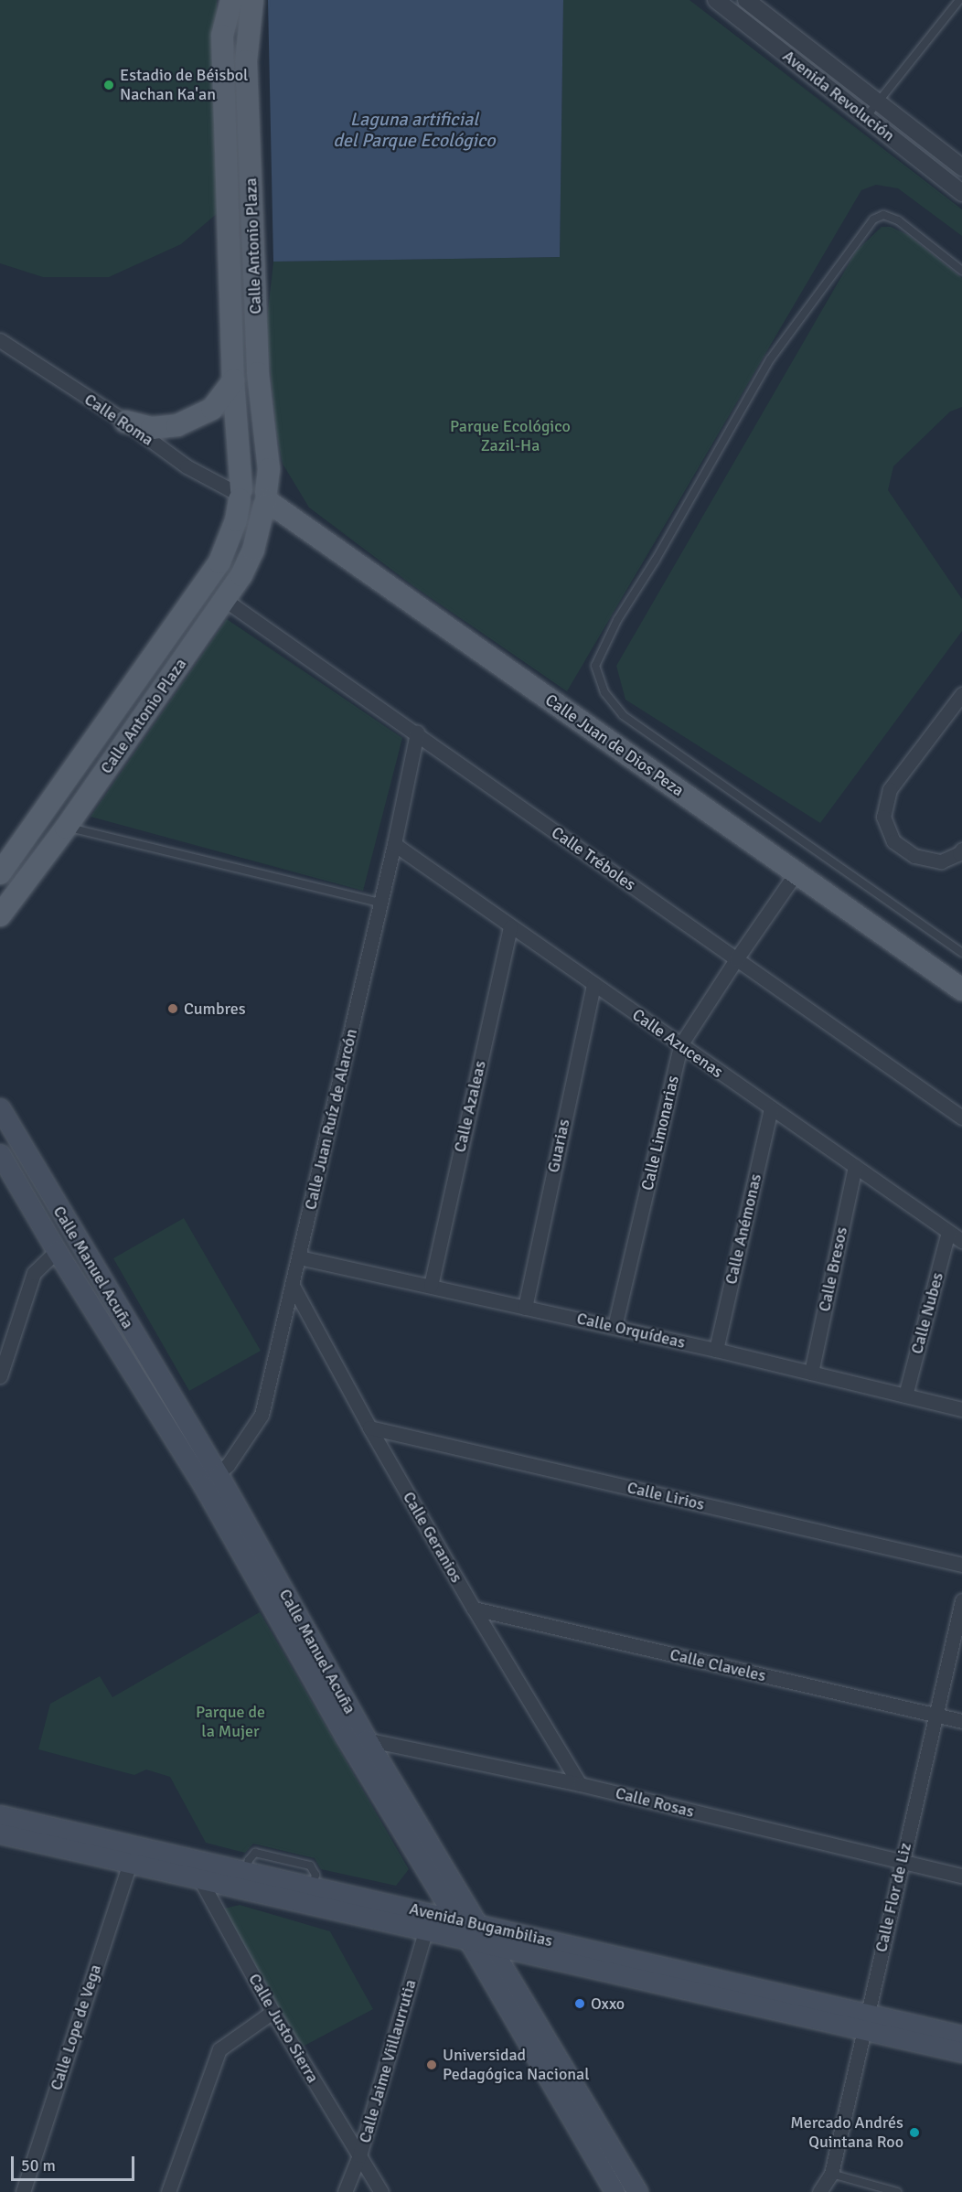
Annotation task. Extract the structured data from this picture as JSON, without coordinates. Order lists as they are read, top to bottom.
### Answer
{
  "streets": {
    "main road": [
      "Calle Antonio Plaza",
      "Calle Juan de Dios Peza",
      "Calle Manuel Acuña",
      "Avenida Bugambilias"
    ],
    "street": [
      "Avenida Revolución",
      "Calle Roma",
      "Calle Tréboles",
      "Calle Azucenas",
      "Calle Azaleas",
      "Calle Juan Ruíz de Alarcón",
      "Calle Limonarias",
      "Guarias",
      "Calle Anémonas",
      "Calle Bresos",
      "Calle Nubes",
      "Calle Orquídeas",
      "Calle Lirios",
      "Calle Geranios",
      "Calle Claveles",
      "Calle Rosas",
      "Calle Flor de Liz",
      "Calle Lope de Vega",
      "Calle Justo Sierra",
      "Calle Jaime Viillaurrutia"
    ]
  },
  "crossings": [
    ["Calle Antonio Plaza", "Calle Roma"],
    ["Calle Antonio Plaza", "Calle Juan de Dios Peza"],
    ["Calle Antonio Plaza", "Calle Tréboles"],
    ["Calle Juan de Dios Peza", "Calle Limonarias"],
    ["Calle Tréboles", "Calle Juan Ruíz de Alarcón"],
    ["Calle Tréboles", "Calle Limonarias"],
    ["Calle Azucenas", "Calle Azaleas"],
    ["Calle Azucenas", "Calle Juan Ruíz de Alarcón"],
    ["Calle Azucenas", "Calle Limonarias"],
    ["Calle Azucenas", "Guarias"],
    ["Calle Azucenas", "Calle Anémonas"],
    ["Calle Azucenas", "Calle Bresos"],
    ["Calle Azucenas", "Calle Nubes"],
    ["Calle Azaleas", "Calle Orquídeas"],
    ["Calle Juan Ruíz de Alarcón", "Calle Manuel Acuña"],
    ["Calle Juan Ruíz de Alarcón", "Calle Orquídeas"],
    ["Calle Juan Ruíz de Alarcón", "Calle Geranios"],
    ["Calle Limonarias", "Calle Orquídeas"],
    ["Guarias", "Calle Orquídeas"],
    ["Calle Anémonas", "Calle Orquídeas"],
    ["Calle Manuel Acuña", "Calle Rosas"],
    ["Calle Manuel Acuña", "Avenida Bugambilias"],
    ["Calle Bresos", "Calle Orquídeas"],
    ["Calle Nubes", "Calle Orquídeas"],
    ["Calle Lirios", "Calle Geranios"],
    ["Calle Geranios", "Calle Claveles"],
    ["Calle Geranios", "Calle Rosas"],
    ["Calle Claveles", "Calle Flor de Liz"],
    ["Calle Rosas", "Calle Flor de Liz"],
    ["Calle Flor de Liz", "Avenida Bugambilias"],
    ["Avenida Bugambilias", "Calle Lope de Vega"],
    ["Avenida Bugambilias", "Calle Justo Sierra"],
    ["Avenida Bugambilias", "Calle Jaime Viillaurrutia"],
    ["Calle Justo Sierra", "Calle Jaime Viillaurrutia"]
  ],
  "water": ["Laguna artificial del Parque Ecológico"],
  "parks": ["Parque Ecológico Zazil-Ha", "Parque de la Mujer"],
  "places": [
    "Estadio de Béisbol Nachan Ka'an",
    "Cumbres",
    "Oxxo",
    "Universidad Pedagógica Nacional",
    "Mercado Andrés Quintana Roo"
  ],
  "scale_bar": "50 m"
}
